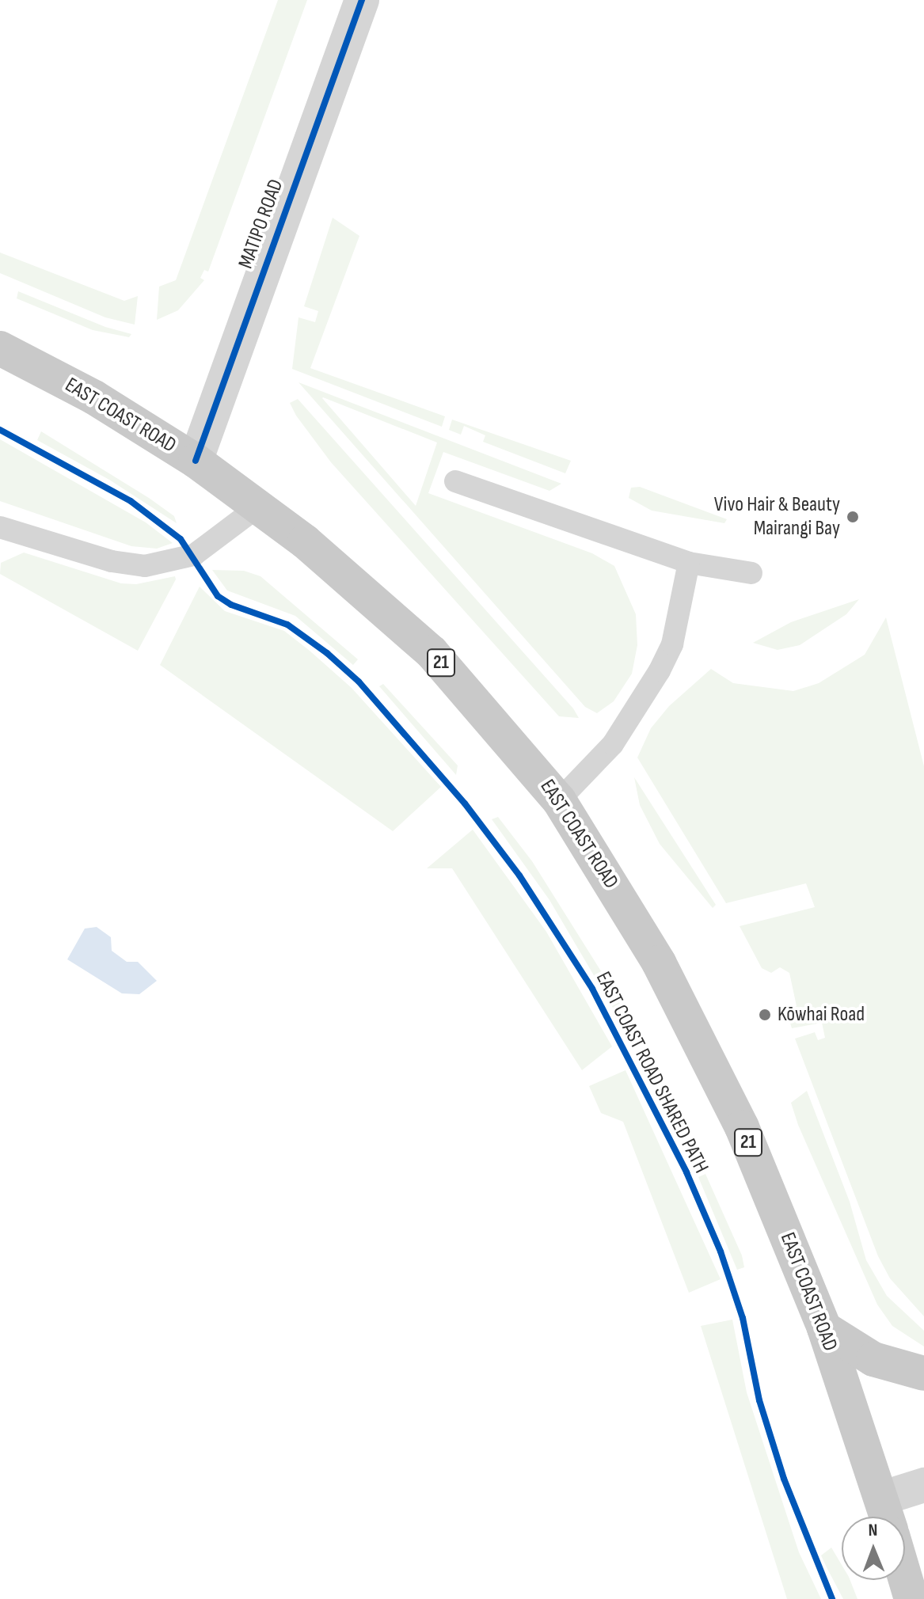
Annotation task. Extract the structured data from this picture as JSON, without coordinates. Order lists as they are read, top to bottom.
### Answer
{
  "streets": {
    "main road": ["EAST COAST ROAD", "21"],
    "street": ["MATIPO ROAD"],
    "cycle path": ["EAST COAST ROAD SHARED PATH"]
  },
  "crossings": [
    ["MATIPO ROAD", "EAST COAST ROAD"]
  ],
  "places": ["Vivo Hair & Beauty Mairangi Bay", "Kōwhai Road"],
  "north": "top"
}
